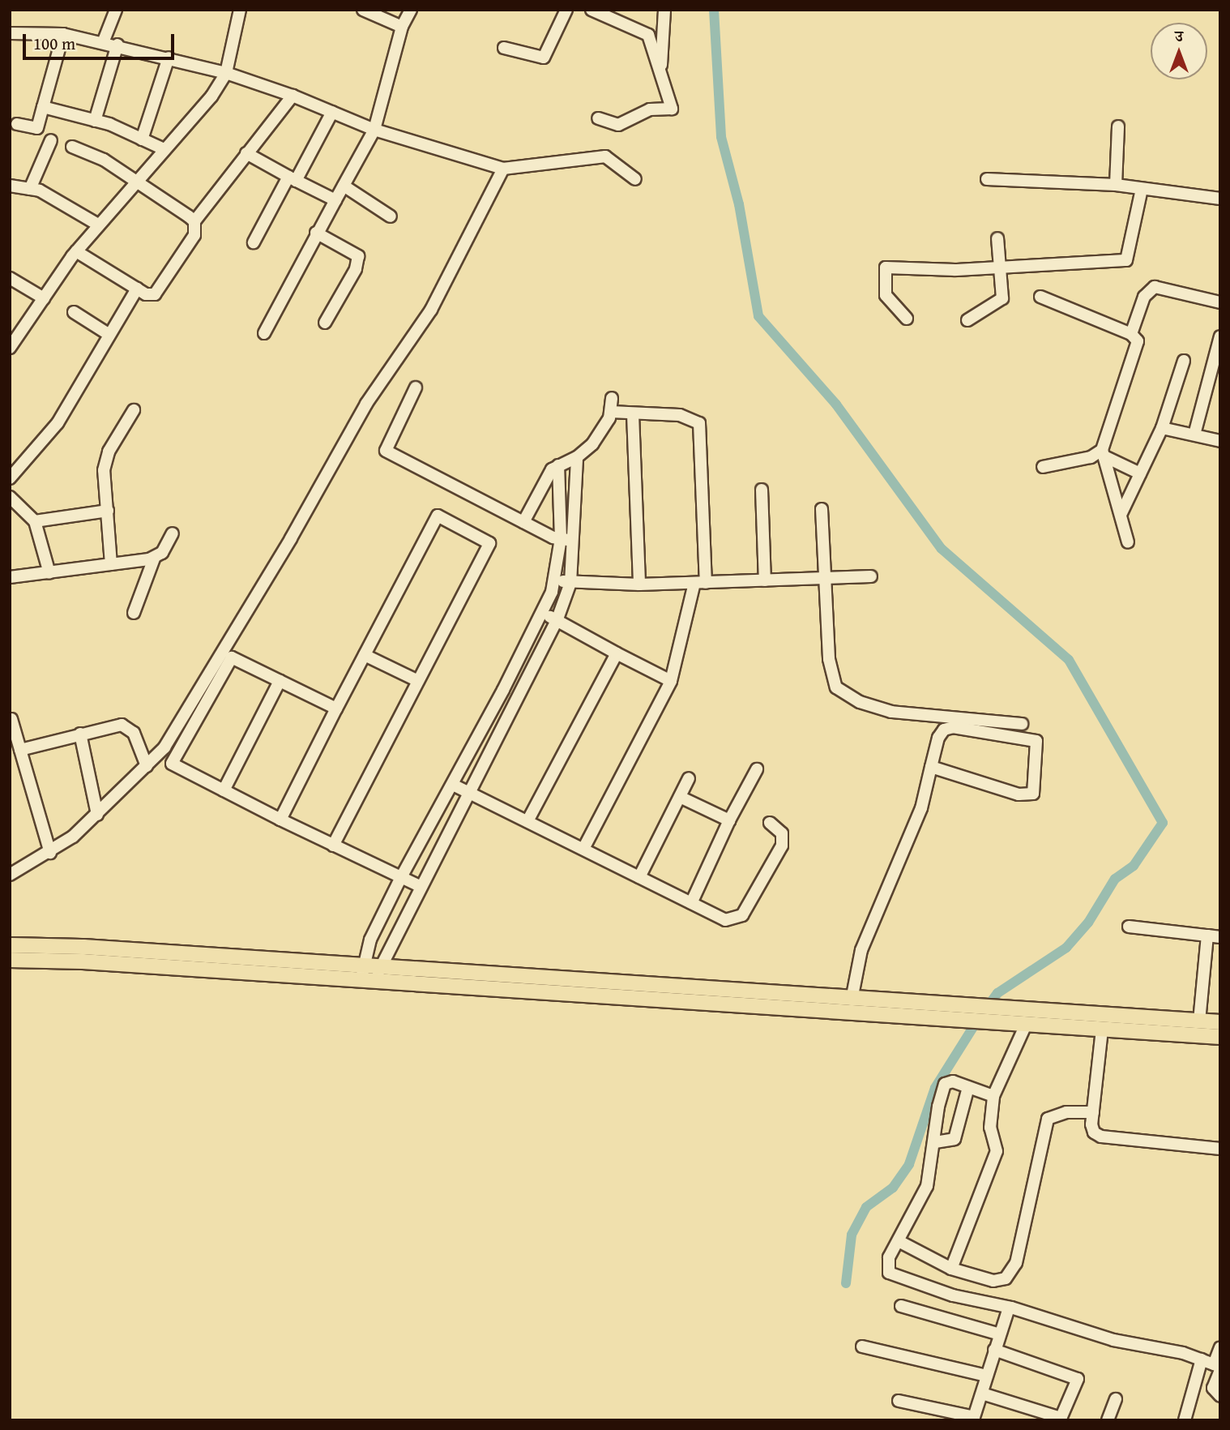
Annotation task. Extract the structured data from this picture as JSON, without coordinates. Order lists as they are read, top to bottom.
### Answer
{
  "scale_bar": "100 m",
  "north": "top"
}
